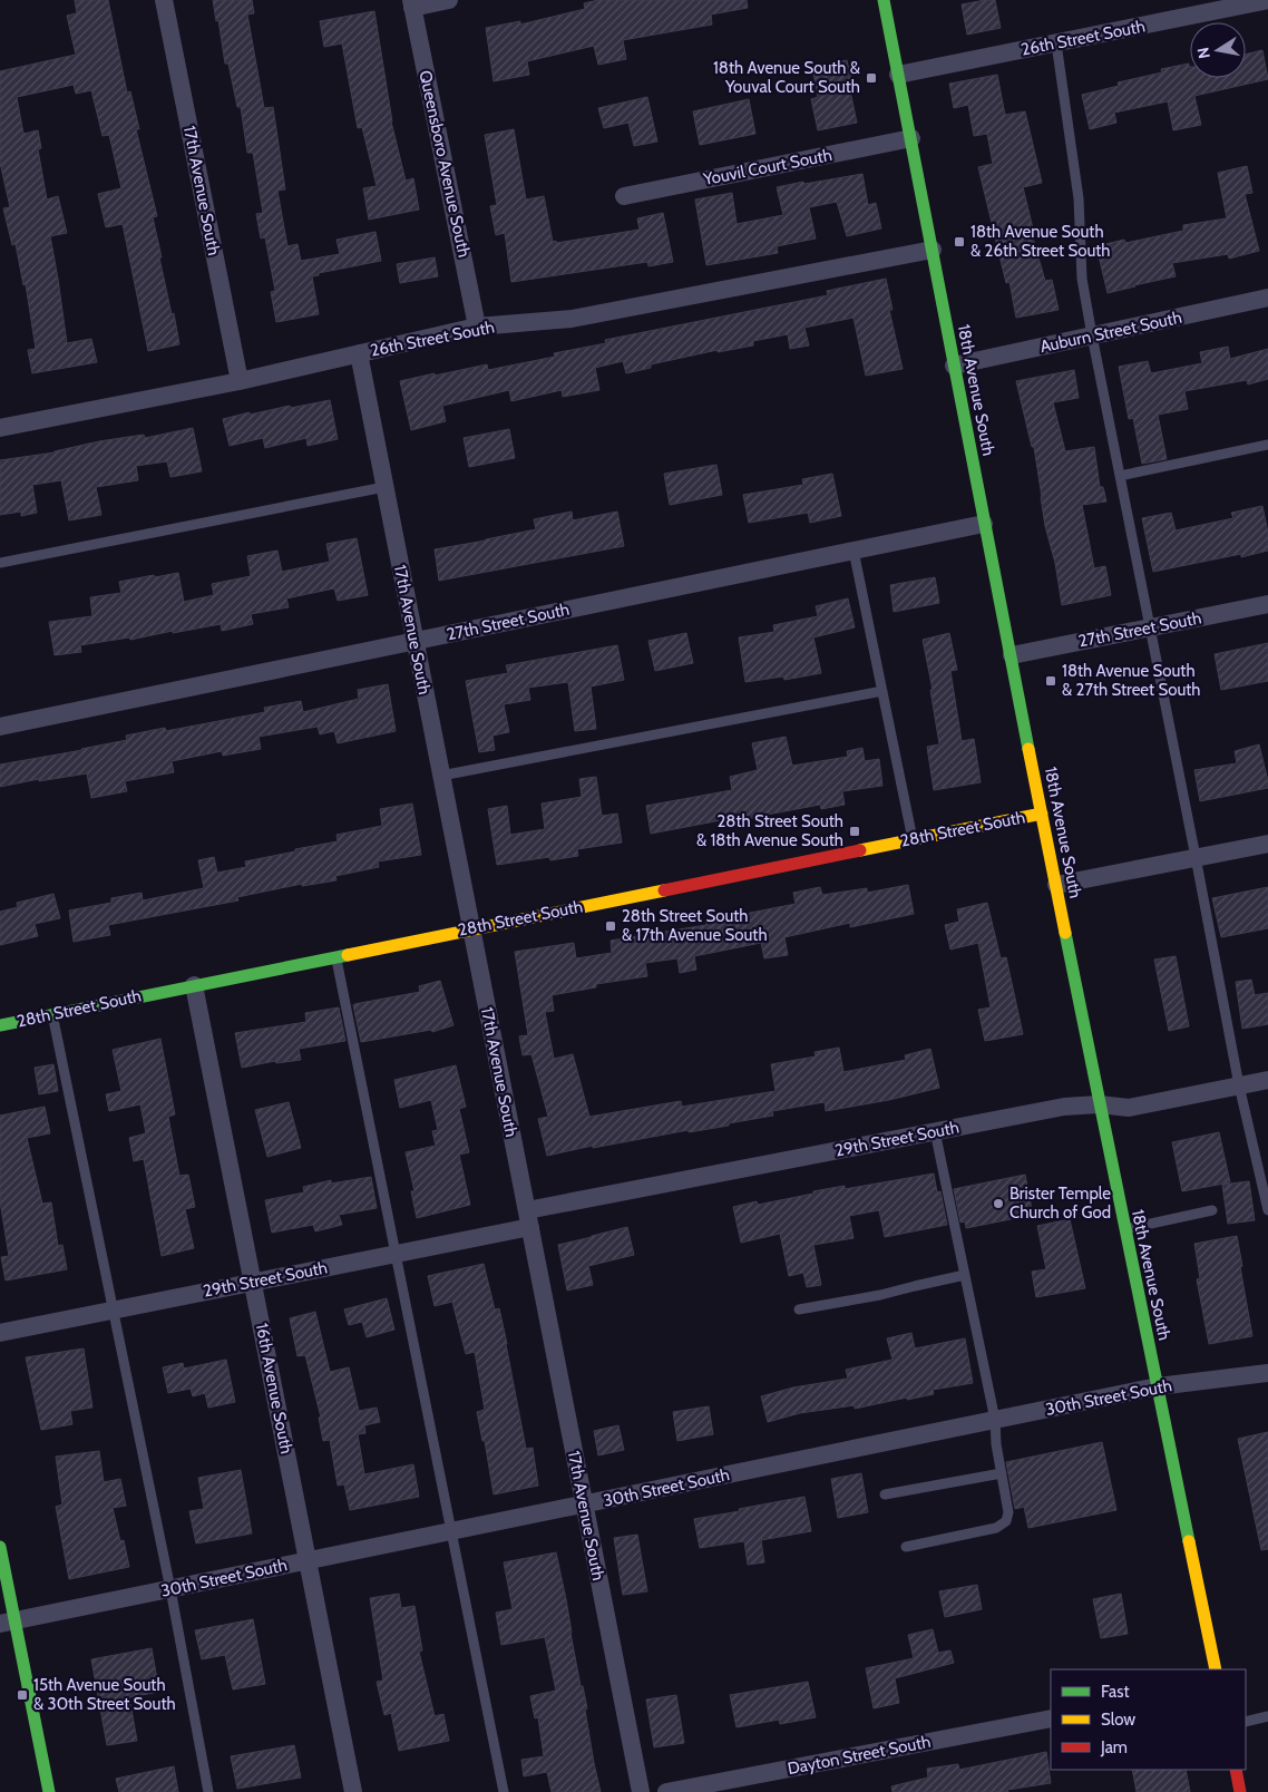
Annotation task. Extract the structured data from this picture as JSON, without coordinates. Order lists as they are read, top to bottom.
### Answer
{
  "streets": {
    "street": [
      "26th Street South",
      "Queensboro Avenue South",
      "Youvil Court South",
      "17th Avenue South",
      "Auburn Street South",
      "18th Avenue South",
      "27th Street South",
      "28th Street South",
      "29th Street South",
      "16th Avenue South",
      "30th Street South",
      "Dayton Street South"
    ]
  },
  "crossings": [
    ["26th Street South", "Queensboro Avenue South"],
    ["26th Street South", "17th Avenue South"],
    ["26th Street South", "18th Avenue South"],
    ["Youvil Court South", "18th Avenue South"],
    ["17th Avenue South", "27th Street South"],
    ["17th Avenue South", "28th Street South"],
    ["17th Avenue South", "29th Street South"],
    ["17th Avenue South", "30th Street South"],
    ["Auburn Street South", "18th Avenue South"],
    ["18th Avenue South", "27th Street South"],
    ["18th Avenue South", "28th Street South"],
    ["18th Avenue South", "29th Street South"],
    ["18th Avenue South", "30th Street South"],
    ["28th Street South", "16th Avenue South"],
    ["29th Street South", "16th Avenue South"],
    ["16th Avenue South", "30th Street South"]
  ],
  "places": {
    "transit": [
      "18th Avenue South & Youval Court South",
      "18th Avenue South & 26th Street South",
      "18th Avenue South & 27th Street South",
      "28th Street South & 18th Avenue South",
      "28th Street South & 17th Avenue South",
      "15th Avenue South & 30th Street South"
    ],
    "other": ["Brister Temple Church of God"]
  },
  "legend": ["Fast", "Slow", "Jam"],
  "north": "left"
}
